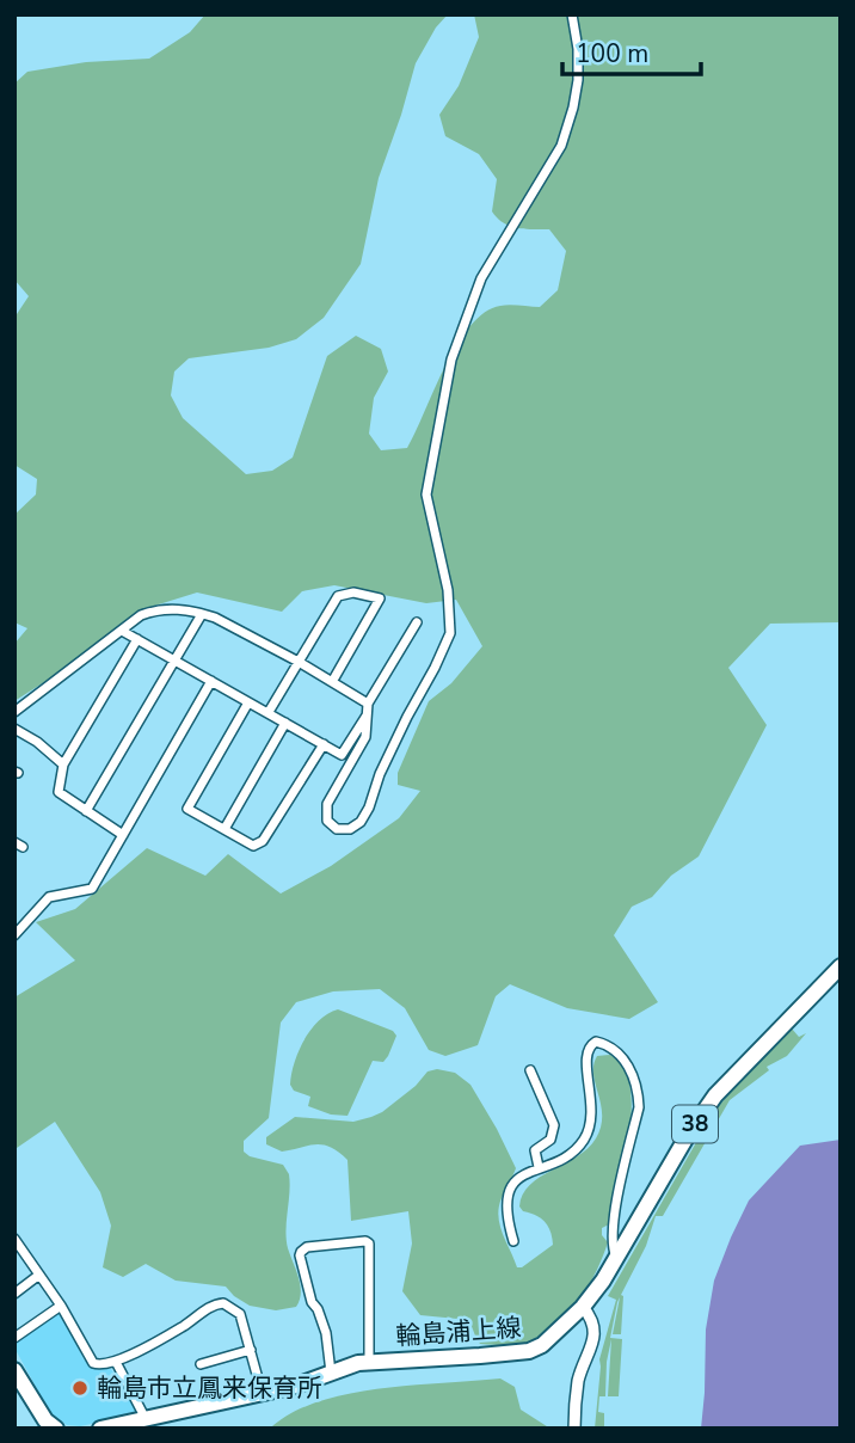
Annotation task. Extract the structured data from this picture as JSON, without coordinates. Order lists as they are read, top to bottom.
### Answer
{
  "streets": {
    "main road": ["38", "輪島浦上線"]
  },
  "places": ["輪島市立鳳来保育所"],
  "scale_bar": "100 m"
}
